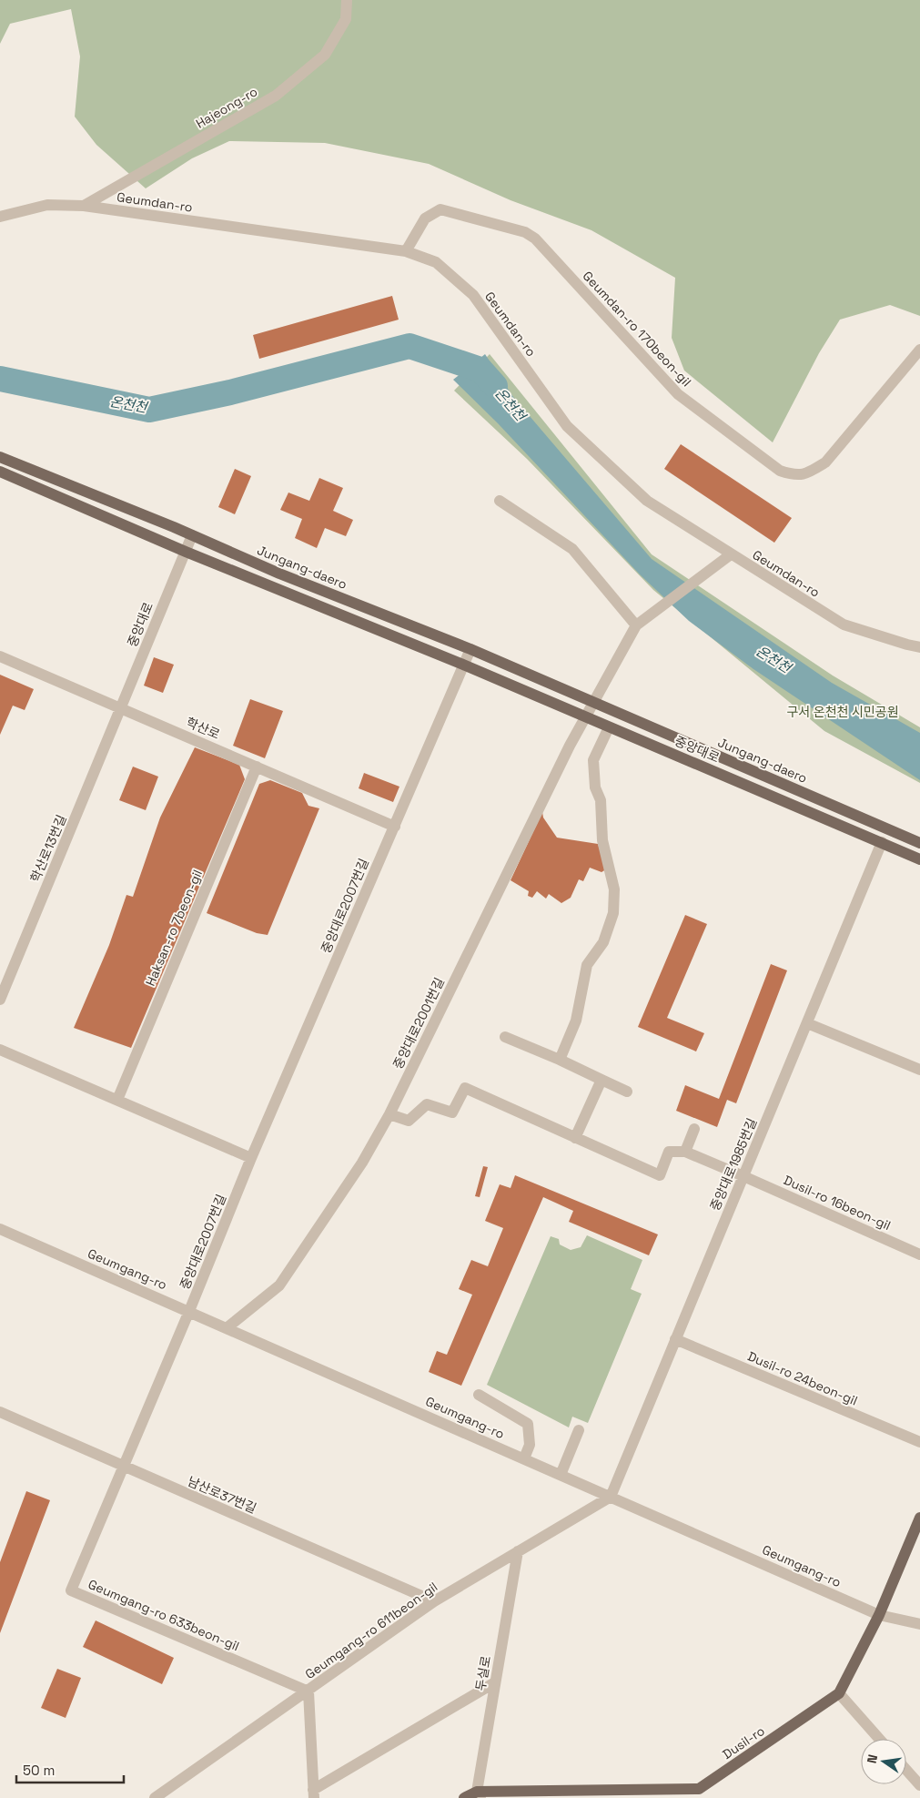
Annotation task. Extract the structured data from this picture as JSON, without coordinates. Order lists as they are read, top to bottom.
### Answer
{
  "streets": {
    "main road": ["Jungang-daero", "중앙대로", "Dusil-ro"],
    "street": [
      "Hajeong-ro",
      "Geumdan-ro",
      "Geumdan-ro 170beon-gil",
      "학산로",
      "학산로13번길",
      "중앙대로2007번길",
      "Haksan-ro 7beon-gil",
      "중앙대로2001번길",
      "중앙대로1985번길",
      "Dusil-ro 16beon-gil",
      "Geumgang-ro",
      "Dusil-ro 24beon-gil",
      "남산로37번길",
      "Geumgang-ro 633beon-gil",
      "Geumgang-ro 611beon-gil",
      "두실로"
    ]
  },
  "crossings": [
    ["Hajeong-ro", "Geumdan-ro"],
    ["Geumdan-ro", "Geumdan-ro 170beon-gil"],
    ["Jungang-daero", "중앙대로"],
    ["Jungang-daero", "중앙대로2007번길"],
    ["Jungang-daero", "중앙대로2001번길"],
    ["중앙대로", "학산로"],
    ["중앙대로", "학산로13번길"],
    ["중앙대로", "중앙대로2007번길"],
    ["중앙대로", "중앙대로2001번길"],
    ["중앙대로", "중앙대로1985번길"],
    ["학산로", "학산로13번길"],
    ["학산로", "중앙대로2007번길"],
    ["학산로", "Haksan-ro 7beon-gil"],
    ["중앙대로2007번길", "Geumgang-ro"],
    ["중앙대로2007번길", "Geumgang-ro 633beon-gil"],
    ["중앙대로2001번길", "Geumgang-ro"],
    ["중앙대로1985번길", "Dusil-ro 16beon-gil"],
    ["중앙대로1985번길", "Geumgang-ro"],
    ["중앙대로1985번길", "Dusil-ro 24beon-gil"],
    ["중앙대로1985번길", "Geumgang-ro 611beon-gil"],
    ["Geumgang-ro", "Geumgang-ro 633beon-gil"],
    ["Geumgang-ro", "Geumgang-ro 611beon-gil"],
    ["Geumgang-ro", "Dusil-ro"],
    ["남산로37번길", "Geumgang-ro 633beon-gil"],
    ["남산로37번길", "Geumgang-ro 611beon-gil"],
    ["Geumgang-ro 633beon-gil", "Geumgang-ro 611beon-gil"],
    ["Geumgang-ro 611beon-gil", "두실로"],
    ["두실로", "Dusil-ro"]
  ],
  "water": ["온천천"],
  "parks": ["구서 온천천 시민공원"],
  "scale_bar": "50 m",
  "north": "left"
}
